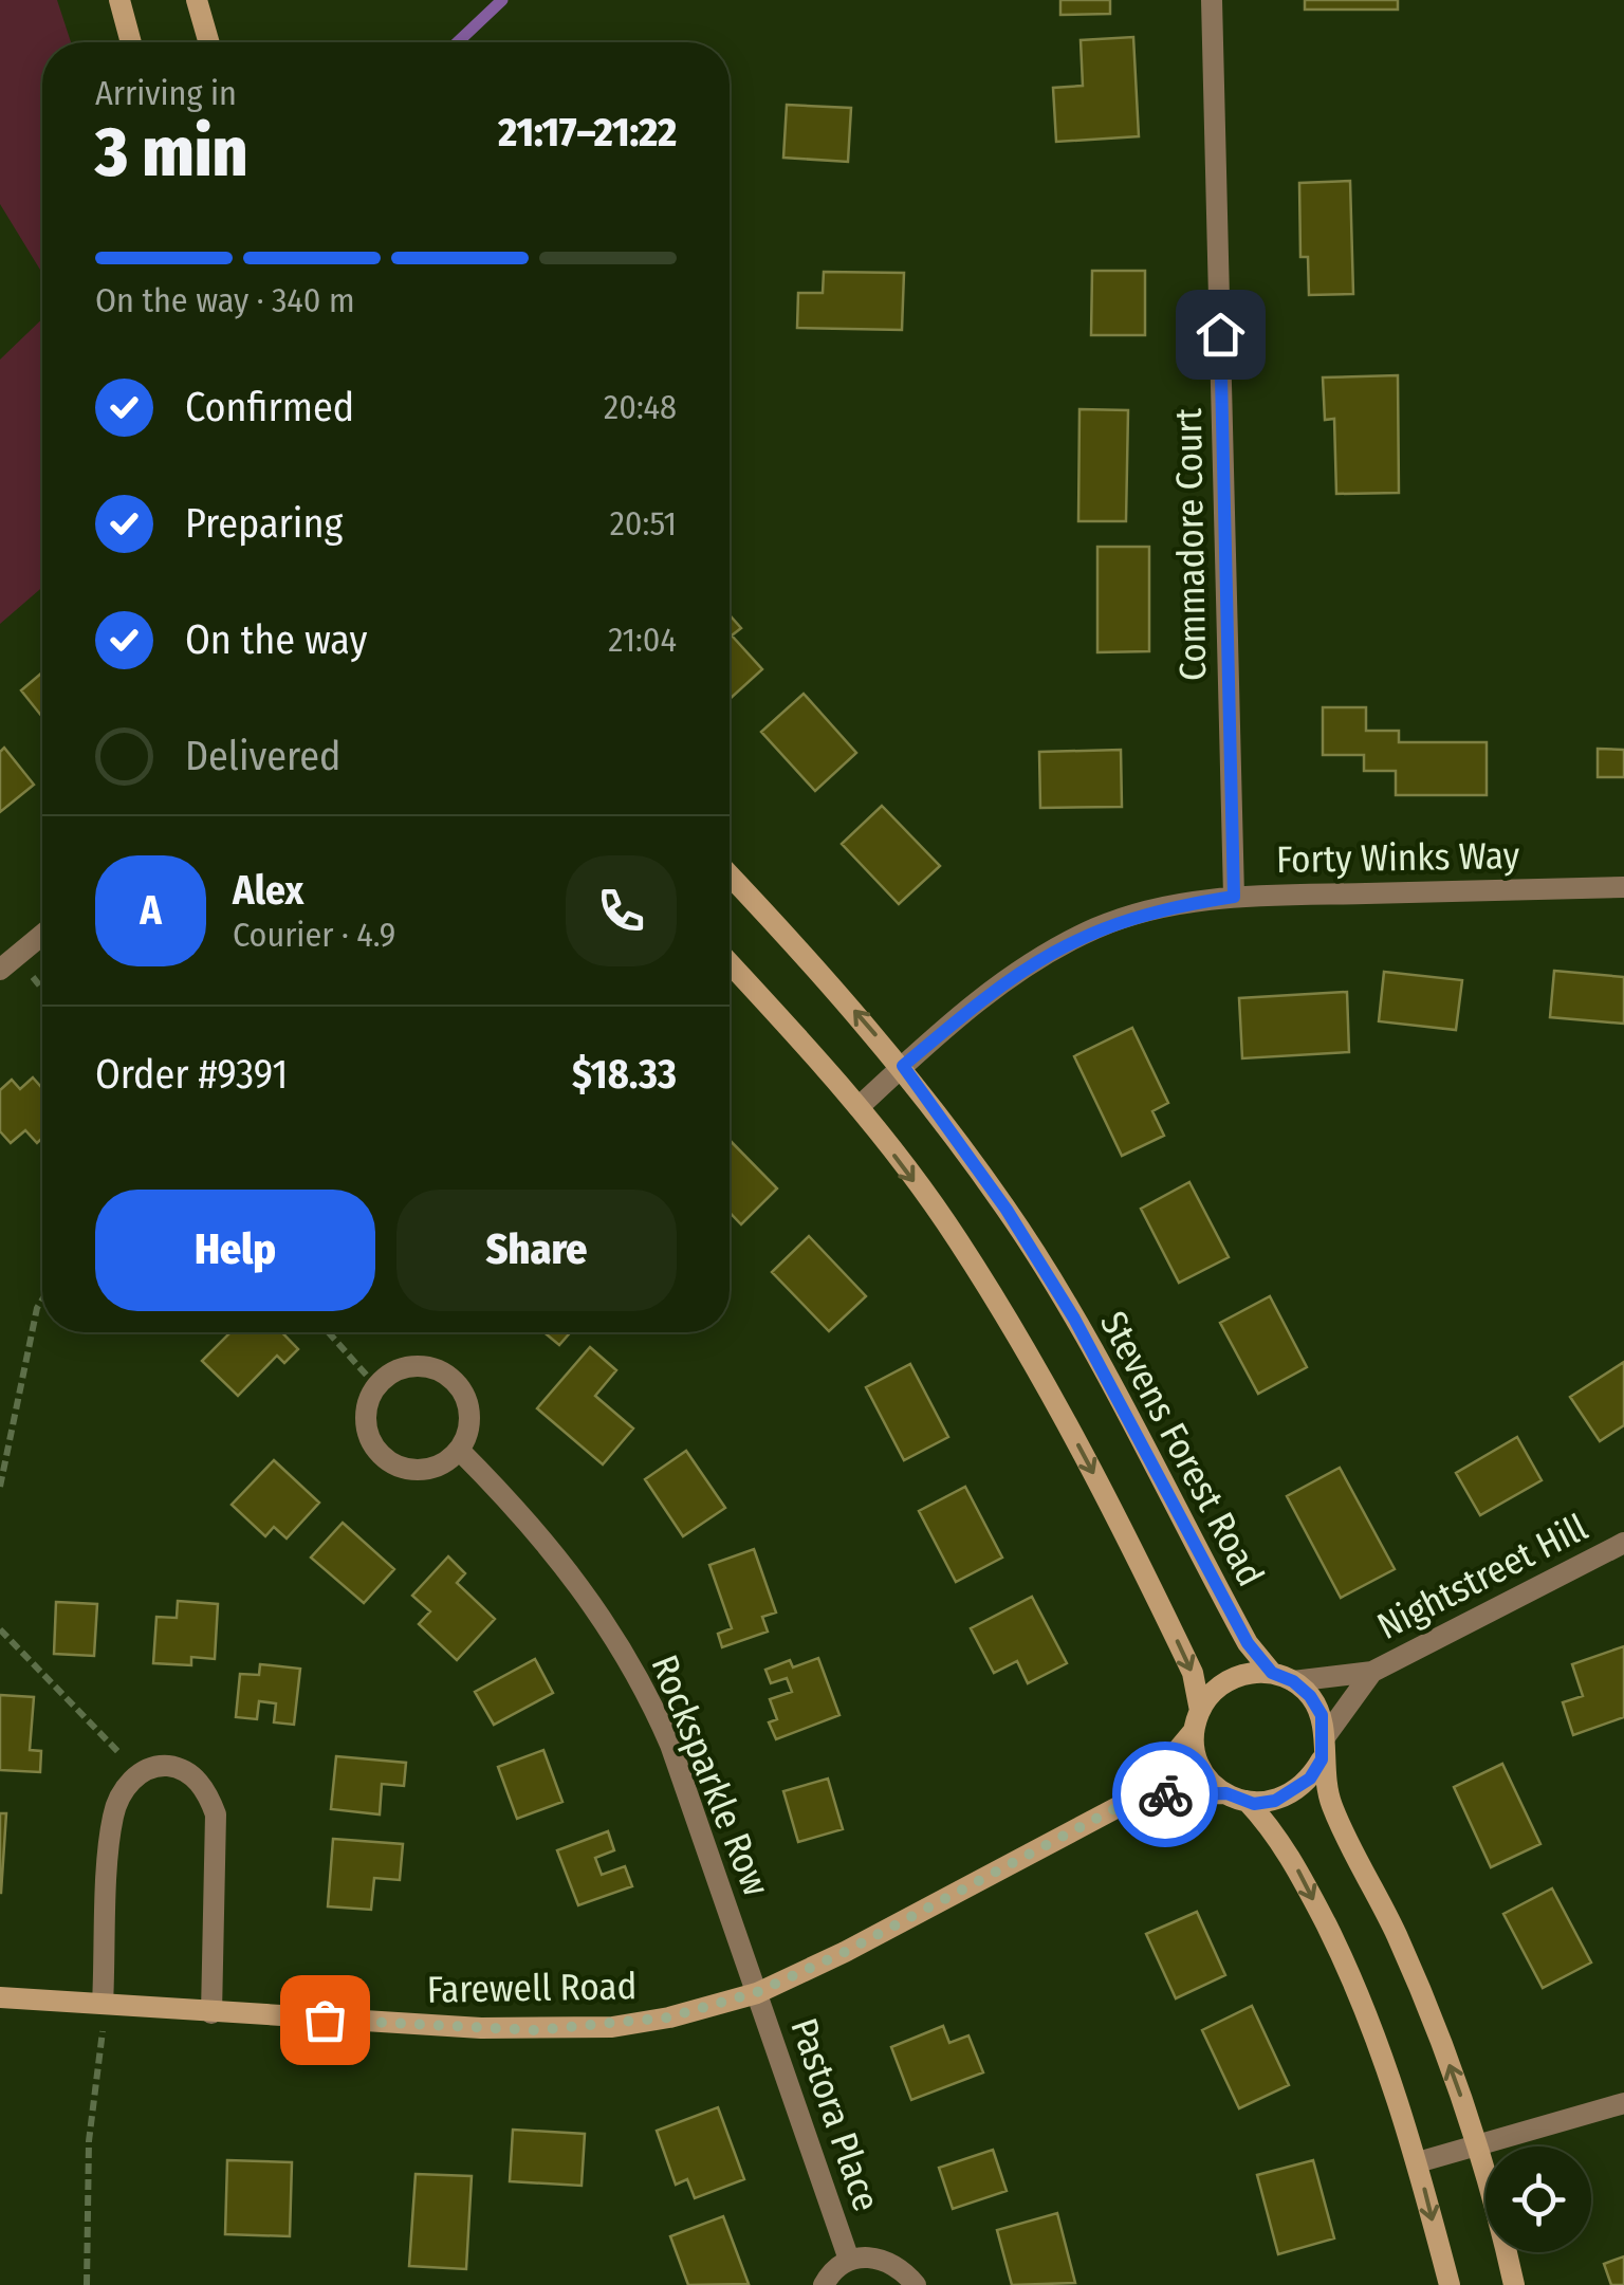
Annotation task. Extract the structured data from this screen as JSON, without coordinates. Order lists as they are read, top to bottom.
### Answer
{
  "streets": {
    "street": [
      "Commadore Court",
      "Forty Winks Way",
      "Stevens Forest Road",
      "Nightstreet Hill",
      "Rocksparkle Row",
      "Farewell Road",
      "Pastora Place"
    ]
  },
  "crossings": [
    ["Commadore Court", "Forty Winks Way"],
    ["Forty Winks Way", "Stevens Forest Road"],
    ["Stevens Forest Road", "Farewell Road"],
    ["Rocksparkle Row", "Farewell Road"],
    ["Rocksparkle Row", "Pastora Place"],
    ["Farewell Road", "Pastora Place"]
  ],
  "page": {
    "heading": ["3 min", "Arriving in", "21:17–21:22"],
    "panel": [
      "Alex",
      "Courier · 4.9",
      "Order #9391",
      "$18.33"
    ],
    "bar": "On the way · 340 m",
    "list": [
      ["Confirmed", "20:48"],
      ["Preparing", "20:51"],
      ["On the way", "21:04"],
      "Delivered"
    ],
    "round": "A",
    "buttons": ["Help", "Share"]
  }
}
